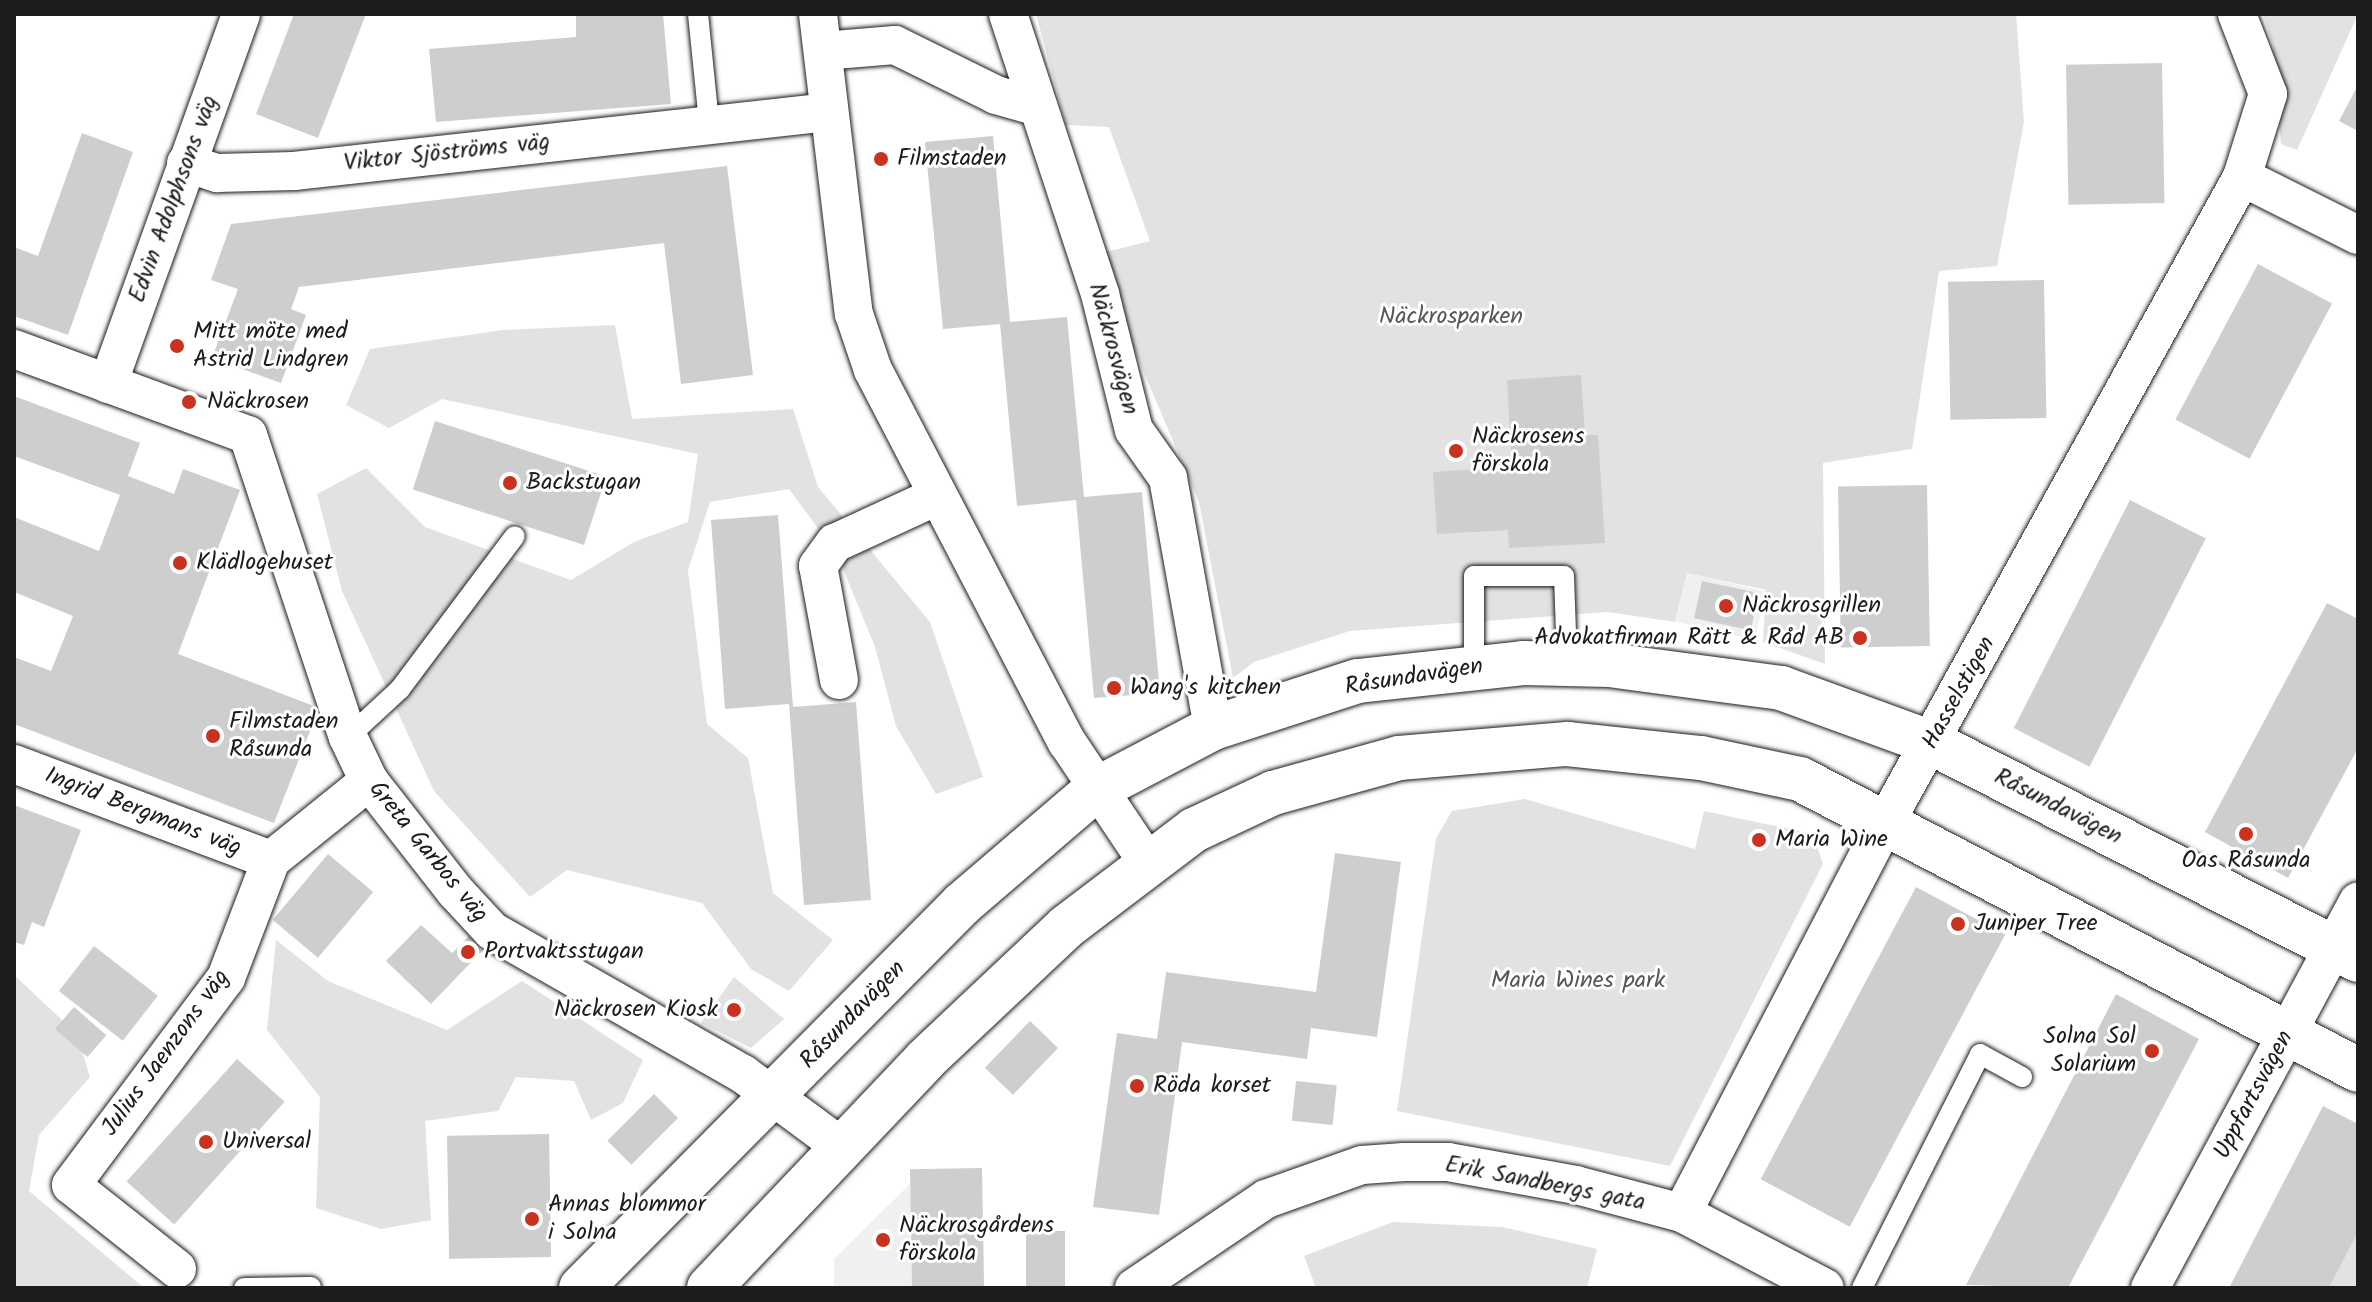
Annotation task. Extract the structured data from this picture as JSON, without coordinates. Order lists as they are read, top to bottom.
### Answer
{
  "streets": {
    "street": [
      "Viktor Sjöströms väg",
      "Edvin Adolphsons väg",
      "Näckrosvägen",
      "Råsundavägen",
      "Hasselstigen",
      "Ingrid Bergmans väg",
      "Greta Garbos väg",
      "Julius Jaenzons väg",
      "Uppfartsvägen",
      "Erik Sandbergs gata"
    ]
  },
  "crossings": [
    ["Viktor Sjöströms väg", "Edvin Adolphsons väg"],
    ["Edvin Adolphsons väg", "Greta Garbos väg"],
    ["Näckrosvägen", "Råsundavägen"],
    ["Råsundavägen", "Hasselstigen"],
    ["Råsundavägen", "Greta Garbos väg"],
    ["Råsundavägen", "Uppfartsvägen"],
    ["Hasselstigen", "Erik Sandbergs gata"],
    ["Ingrid Bergmans väg", "Julius Jaenzons väg"]
  ],
  "parks": ["Näckrosparken", "Maria Wines park"],
  "places": [
    "Filmstaden",
    "Mitt möte med Astrid Lindgren",
    "Näckrosen",
    "Näckrosens förskola",
    "Backstugan",
    "Klädlogehuset",
    "Näckrosgrillen",
    "Advokatfirman Rätt & Råd AB",
    "Wang's kitchen",
    "Filmstaden Råsunda",
    "Oas Råsunda",
    "Maria Wine",
    "Juniper Tree",
    "Portvaktsstugan",
    "Näckrosen Kiosk",
    "Solna Sol Solarium",
    "Röda korset",
    "Universal",
    "Annas blommor i Solna",
    "Näckrosgårdens förskola"
  ]
}
